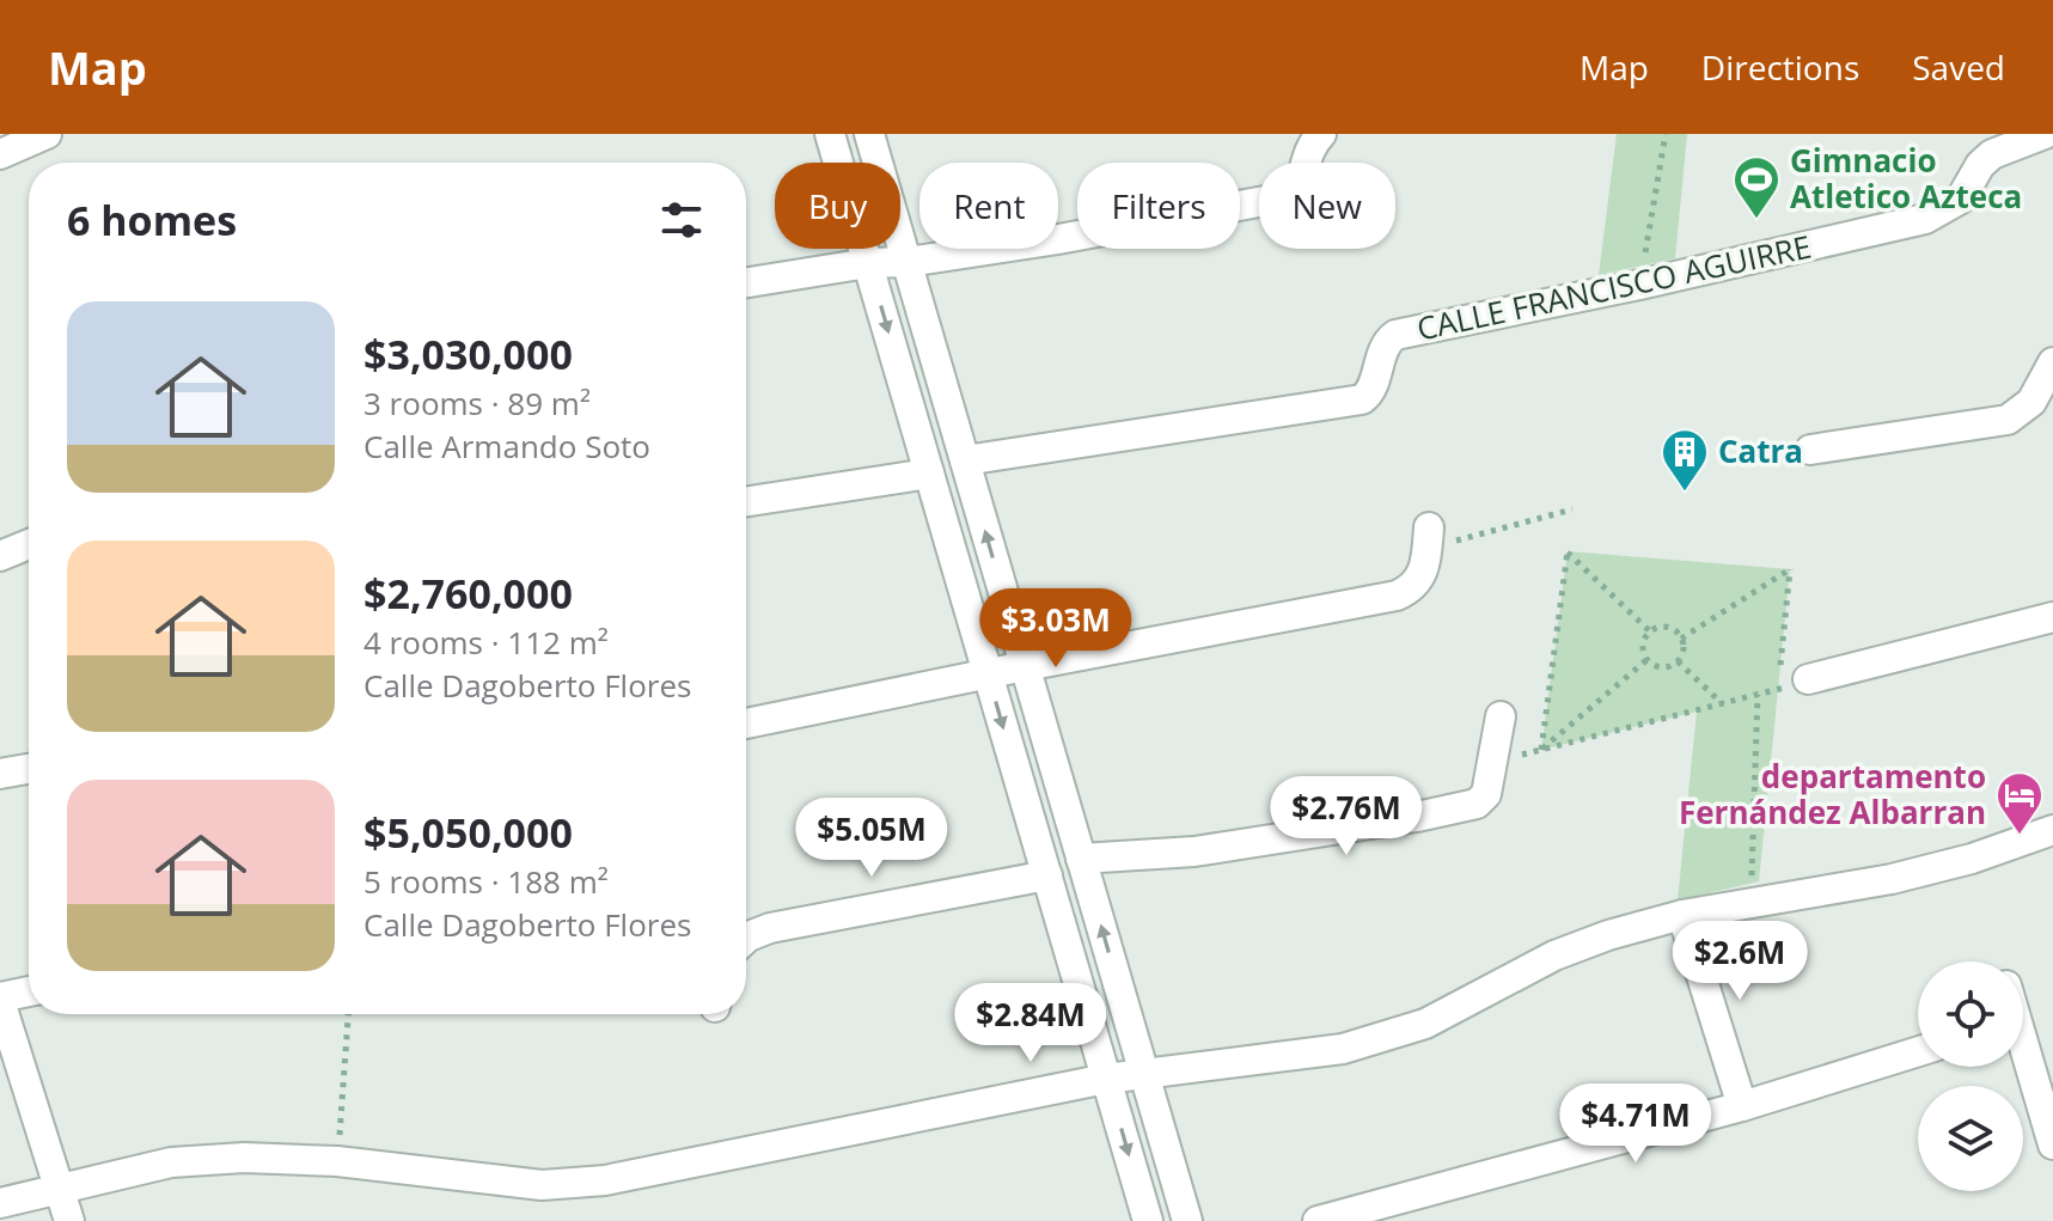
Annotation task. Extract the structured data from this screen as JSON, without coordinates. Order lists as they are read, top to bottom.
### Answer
{
  "streets": {
    "street": ["CALLE FRANCISCO AGUIRRE"]
  },
  "places": {
    "sports": ["Gimnacio Atletico Azteca"],
    "building": ["Catra"],
    "hotel": ["departamento Fernández Albarran"]
  },
  "page": {
    "header": "Map",
    "nav": ["Map", "Directions", "Saved"],
    "chip": [
      "Buy",
      "Rent",
      "Filters",
      "New"
    ],
    "heading": "6 homes",
    "list": [
      {
        "name": "$3,030,000",
        "note": "3 rooms · 89 m² · Calle Armando Soto"
      },
      {
        "name": "$2,760,000",
        "note": "4 rooms · 112 m² · Calle Dagoberto Flores"
      },
      {
        "name": "$5,050,000",
        "note": "5 rooms · 188 m² · Calle Dagoberto Flores"
      }
    ],
    "price": [
      "$3.03M",
      "$2.76M",
      "$5.05M",
      "$2.6M",
      "$2.84M",
      "$4.71M"
    ]
  }
}
